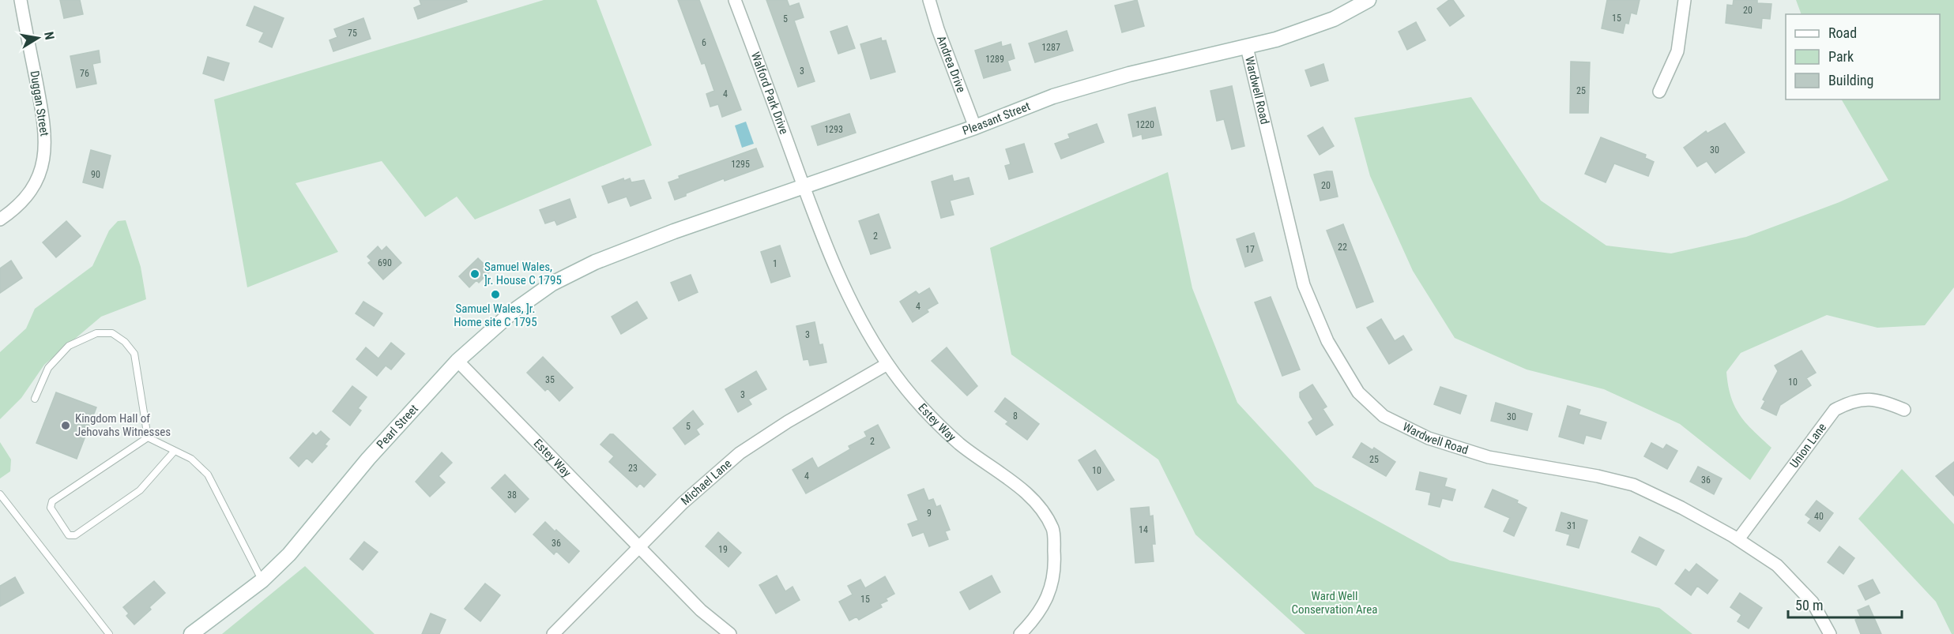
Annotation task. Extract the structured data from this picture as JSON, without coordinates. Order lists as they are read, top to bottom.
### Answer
{
  "streets": {
    "main road": ["Pleasant Street", "Pearl Street"],
    "street": [
      "Andrea Drive",
      "Wardwell Road",
      "Walford Park Drive",
      "Duggan Street",
      "Estey Way",
      "Union Lane",
      "Michael Lane"
    ]
  },
  "crossings": [
    ["Andrea Drive", "Pleasant Street"],
    ["Wardwell Road", "Pleasant Street"],
    ["Wardwell Road", "Union Lane"],
    ["Walford Park Drive", "Pleasant Street"],
    ["Walford Park Drive", "Estey Way"],
    ["Pleasant Street", "Estey Way"],
    ["Pleasant Street", "Pearl Street"],
    ["Estey Way", "Pearl Street"],
    ["Estey Way", "Michael Lane"]
  ],
  "parks": ["Ward Well Conservation Area"],
  "places": ["Samuel Wales, ]r. House C 1795", "Samuel Wales, ]r. Home site C 1795", "Kingdom Hall of Jehovahs Witnesses"],
  "house_numbers": [
    "20",
    "15",
    "5",
    "75",
    "6",
    "1287",
    "1289",
    "3",
    "76",
    "25",
    "4",
    "1220",
    "1293",
    "30",
    "1295",
    "90",
    "20",
    "2",
    "22",
    "17",
    "690",
    "1",
    "4",
    "3",
    "35",
    "10",
    "3",
    "8",
    "30",
    "5",
    "2",
    "25",
    "23",
    "10",
    "4",
    "36",
    "38",
    "9",
    "40",
    "31",
    "14",
    "36",
    "19",
    "15"
  ],
  "legend": ["Road", "Park", "Building"],
  "scale_bar": "50 m",
  "north": "right"
}
